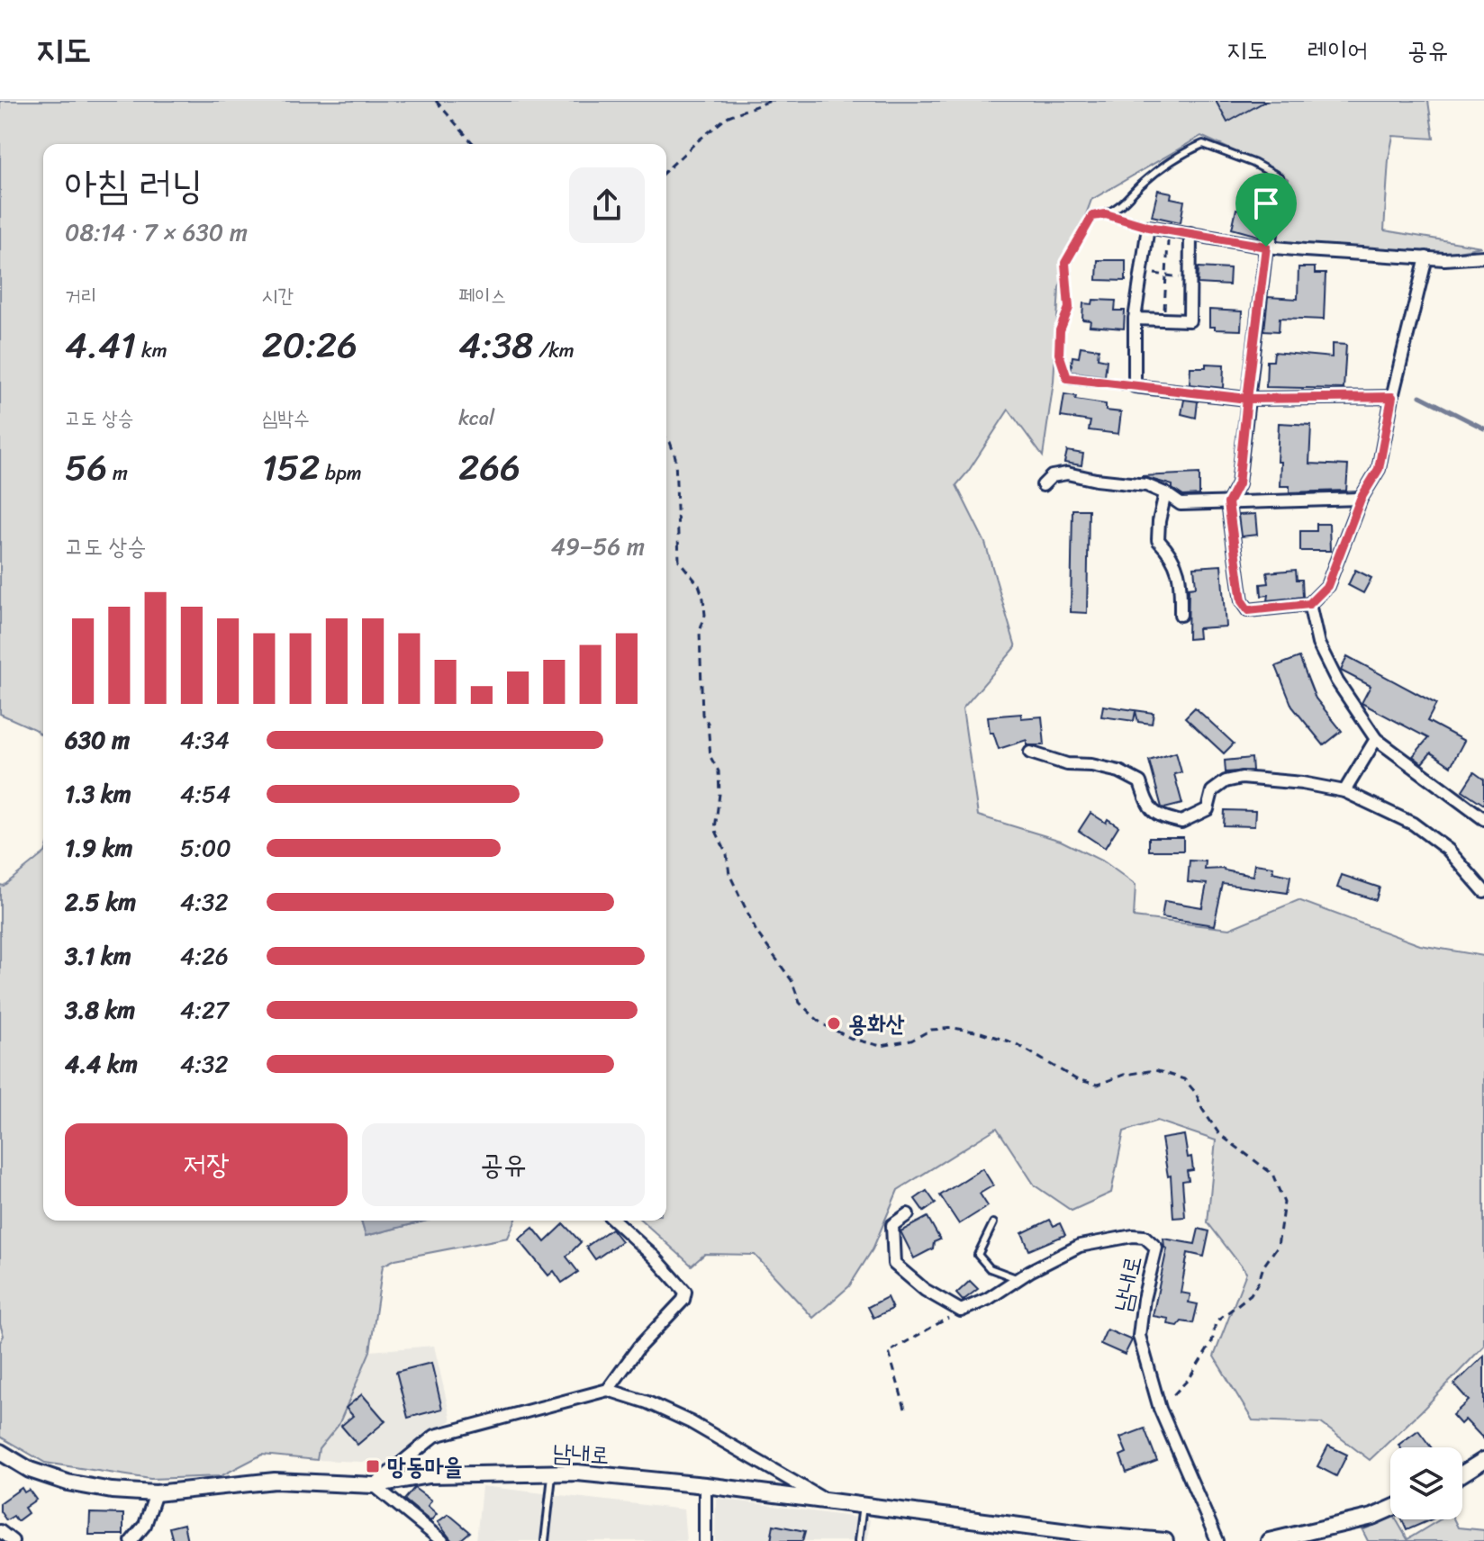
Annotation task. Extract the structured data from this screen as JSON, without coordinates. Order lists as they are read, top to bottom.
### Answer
{
  "streets": {
    "street": ["남내로"]
  },
  "places": {
    "other": ["용화산"],
    "transit": ["망동마을"]
  },
  "page": {
    "header": "지도",
    "nav": ["지도", "레이어", "공유"],
    "heading": ["아침 러닝", "08:14 · 7 × 630 m"],
    "stats": [
      ["거리", "4.41 km"],
      ["시간", "20:26"],
      ["페이스", "4:38 /km"],
      ["고도 상승", "56 m"],
      ["심박수", "152 bpm"],
      ["kcal", "266"]
    ],
    "chart": ["고도 상승", "49–56 m"],
    "list": [
      {
        "name": "630 m",
        "note": "4:34"
      },
      {
        "name": "1.3 km",
        "note": "4:54"
      },
      {
        "name": "1.9 km",
        "note": "5:00"
      },
      {
        "name": "2.5 km",
        "note": "4:32"
      },
      {
        "name": "3.1 km",
        "note": "4:26"
      },
      {
        "name": "3.8 km",
        "note": "4:27"
      },
      {
        "name": "4.4 km",
        "note": "4:32"
      }
    ],
    "buttons": ["저장", "공유"]
  }
}
